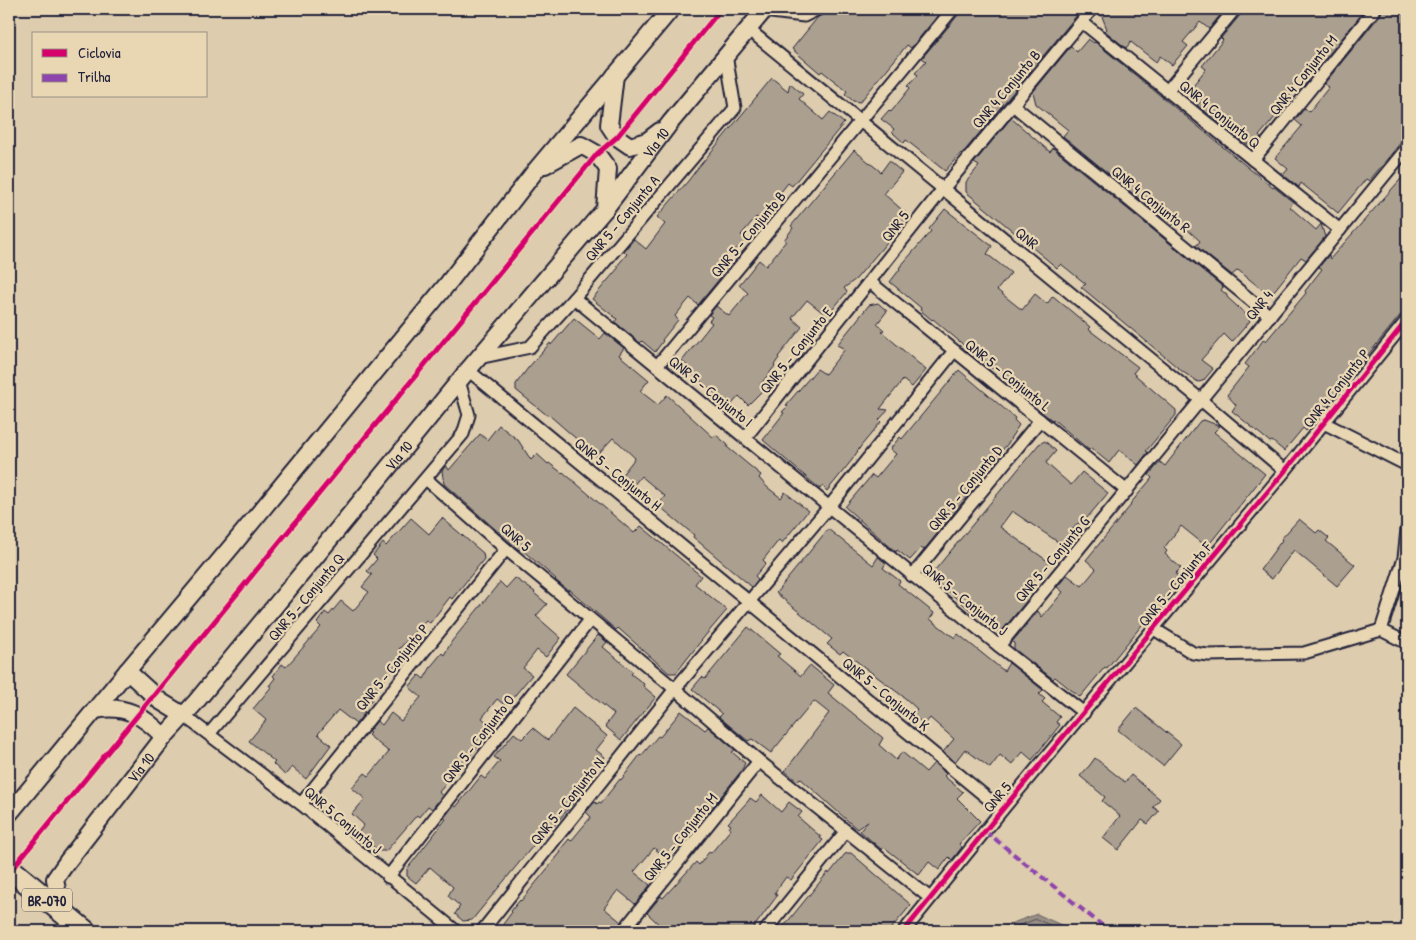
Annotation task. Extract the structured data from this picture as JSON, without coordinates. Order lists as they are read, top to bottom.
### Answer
{
  "streets": {
    "highway": ["BR-070"],
    "main road": ["Via 10"],
    "street": [
      "QNR 4 Conjunto M",
      "QNR 4 Conjunto B",
      "QNR 4 Conjunto Q",
      "QNR 4 Conjunto R",
      "QNR 5 - Conjunto A",
      "QNR 5",
      "QNR 5 - Conjunto B",
      "QNR",
      "QNR 4",
      "QNR 5 - Conjunto E",
      "QNR 5 - Conjunto L",
      "QNR 4 Conjunto P",
      "QNR 5 - Conjunto I",
      "QNR 5 - Conjunto H",
      "QNR 5 - Conjunto D",
      "QNR 5 - Conjunto G",
      "QNR 5 - Conjunto F",
      "QNR 5 - Conjunto Q",
      "QNR 5 - Conjunto J",
      "QNR 5 - Conjunto P",
      "QNR 5 - Conjunto K",
      "QNR 5 - Conjunto O",
      "QNR 5 - Conjunto N",
      "QNR 5 Conjunto J",
      "QNR 5 - Conjunto M"
    ]
  },
  "crossings": [
    ["QNR 4 Conjunto M", "QNR 4 Conjunto Q"],
    ["QNR 4 Conjunto B", "QNR 4 Conjunto Q"],
    ["QNR 4 Conjunto B", "QNR 4 Conjunto R"],
    ["QNR 4 Conjunto B", "QNR 5"],
    ["QNR 4 Conjunto B", "QNR"],
    ["QNR 4 Conjunto Q", "QNR 4"],
    ["Via 10", "QNR 5 - Conjunto A"],
    ["Via 10", "QNR"],
    ["Via 10", "QNR 5 - Conjunto H"],
    ["Via 10", "BR-070"],
    ["QNR 4 Conjunto R", "QNR 4"],
    ["QNR 5 - Conjunto A", "QNR 5 - Conjunto I"],
    ["QNR 5 - Conjunto A", "QNR 5 - Conjunto H"],
    ["QNR 5", "QNR"],
    ["QNR 5", "QNR 5 - Conjunto E"],
    ["QNR 5", "QNR 5 - Conjunto L"],
    ["QNR 5", "QNR 5 - Conjunto F"],
    ["QNR 5", "QNR 5 - Conjunto Q"],
    ["QNR 5", "QNR 5 - Conjunto J"],
    ["QNR 5", "QNR 5 - Conjunto P"],
    ["QNR 5", "QNR 5 - Conjunto K"],
    ["QNR 5", "QNR 5 - Conjunto O"],
    ["QNR 5", "QNR 5 - Conjunto N"],
    ["QNR 5", "QNR 5 - Conjunto M"],
    ["QNR 5 - Conjunto B", "QNR"],
    ["QNR 5 - Conjunto B", "QNR 5 - Conjunto I"],
    ["QNR", "QNR 4"],
    ["QNR", "QNR 4 Conjunto P"],
    ["QNR", "QNR 5 - Conjunto F"],
    ["QNR 5 - Conjunto E", "QNR 5 - Conjunto L"],
    ["QNR 5 - Conjunto E", "QNR 5 - Conjunto I"],
    ["QNR 5 - Conjunto L", "QNR 5 - Conjunto D"],
    ["QNR 5 - Conjunto L", "QNR 5 - Conjunto G"],
    ["QNR 4 Conjunto P", "QNR 5 - Conjunto F"],
    ["QNR 5 - Conjunto I", "QNR 5 - Conjunto J"],
    ["QNR 5 - Conjunto H", "QNR 5 - Conjunto K"],
    ["QNR 5 - Conjunto D", "QNR 5 - Conjunto J"],
    ["QNR 5 - Conjunto G", "QNR 5 - Conjunto J"],
    ["QNR 5 - Conjunto F", "QNR 5 - Conjunto J"],
    ["QNR 5 - Conjunto Q", "QNR 5 Conjunto J"],
    ["QNR 5 - Conjunto P", "QNR 5 Conjunto J"],
    ["QNR 5 - Conjunto O", "QNR 5 Conjunto J"]
  ],
  "legend": ["Ciclovia", "Trilha"]
}
